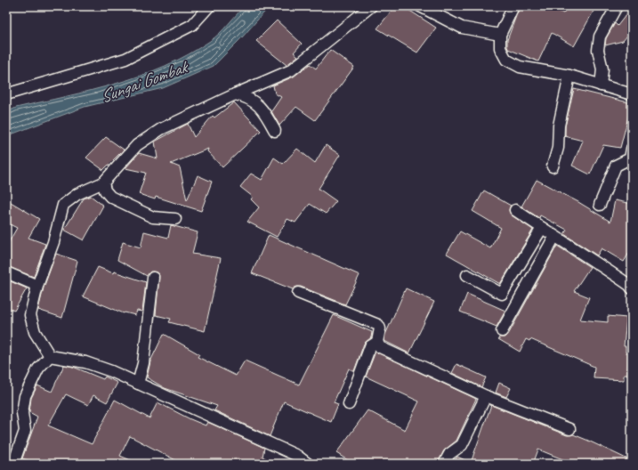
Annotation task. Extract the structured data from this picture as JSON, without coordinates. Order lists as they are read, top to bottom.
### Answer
{
  "water": ["Sungai Gombak"]
}
